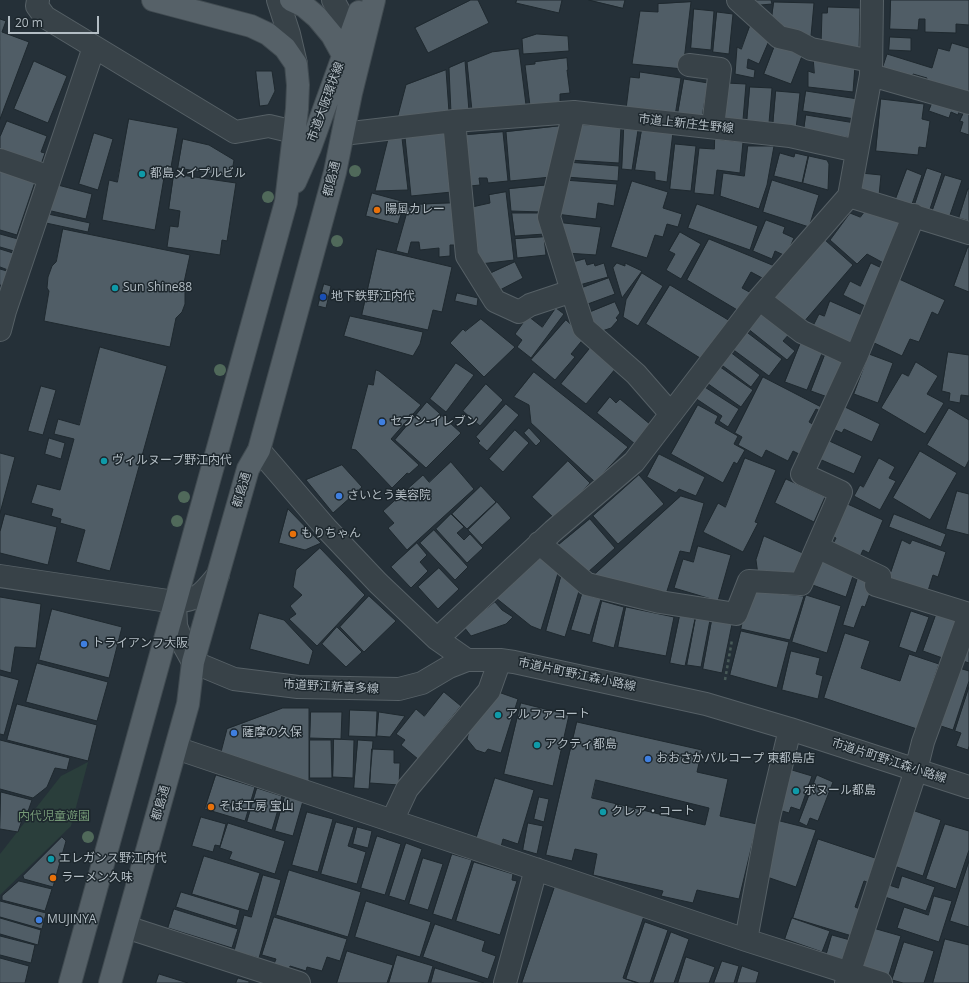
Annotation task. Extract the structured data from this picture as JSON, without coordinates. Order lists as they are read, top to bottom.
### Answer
{
  "streets": {
    "main road": ["市道大阪環状線", "都島通"],
    "street": ["市道上新庄生野線", "市道片町野江森小路線", "市道野江新喜多線"]
  },
  "crossings": [
    ["市道大阪環状線", "都島通"],
    ["市道上新庄生野線", "都島通"],
    ["都島通", "市道野江新喜多線"],
    ["市道片町野江森小路線", "市道野江新喜多線"]
  ],
  "parks": ["内代児童遊園"],
  "places": [
    "都島メイプルビル",
    "陽風カレー",
    "Sun Shine88",
    "地下鉄野江内代",
    "セブン-イレブン",
    "ヴィルヌーブ野江内代",
    "さいとう美容院",
    "もりちゃん",
    "トライアンフ大阪",
    "アルファコート",
    "薩摩の久保",
    "アクティ都島",
    "おおさかパルコープ 東都島店",
    "ボヌール都島",
    "そば工房 宝山",
    "クレア・コート",
    "エレガンス野江内代",
    "ラーメン久味",
    "MUJINYA"
  ],
  "scale_bar": "20 m"
}
